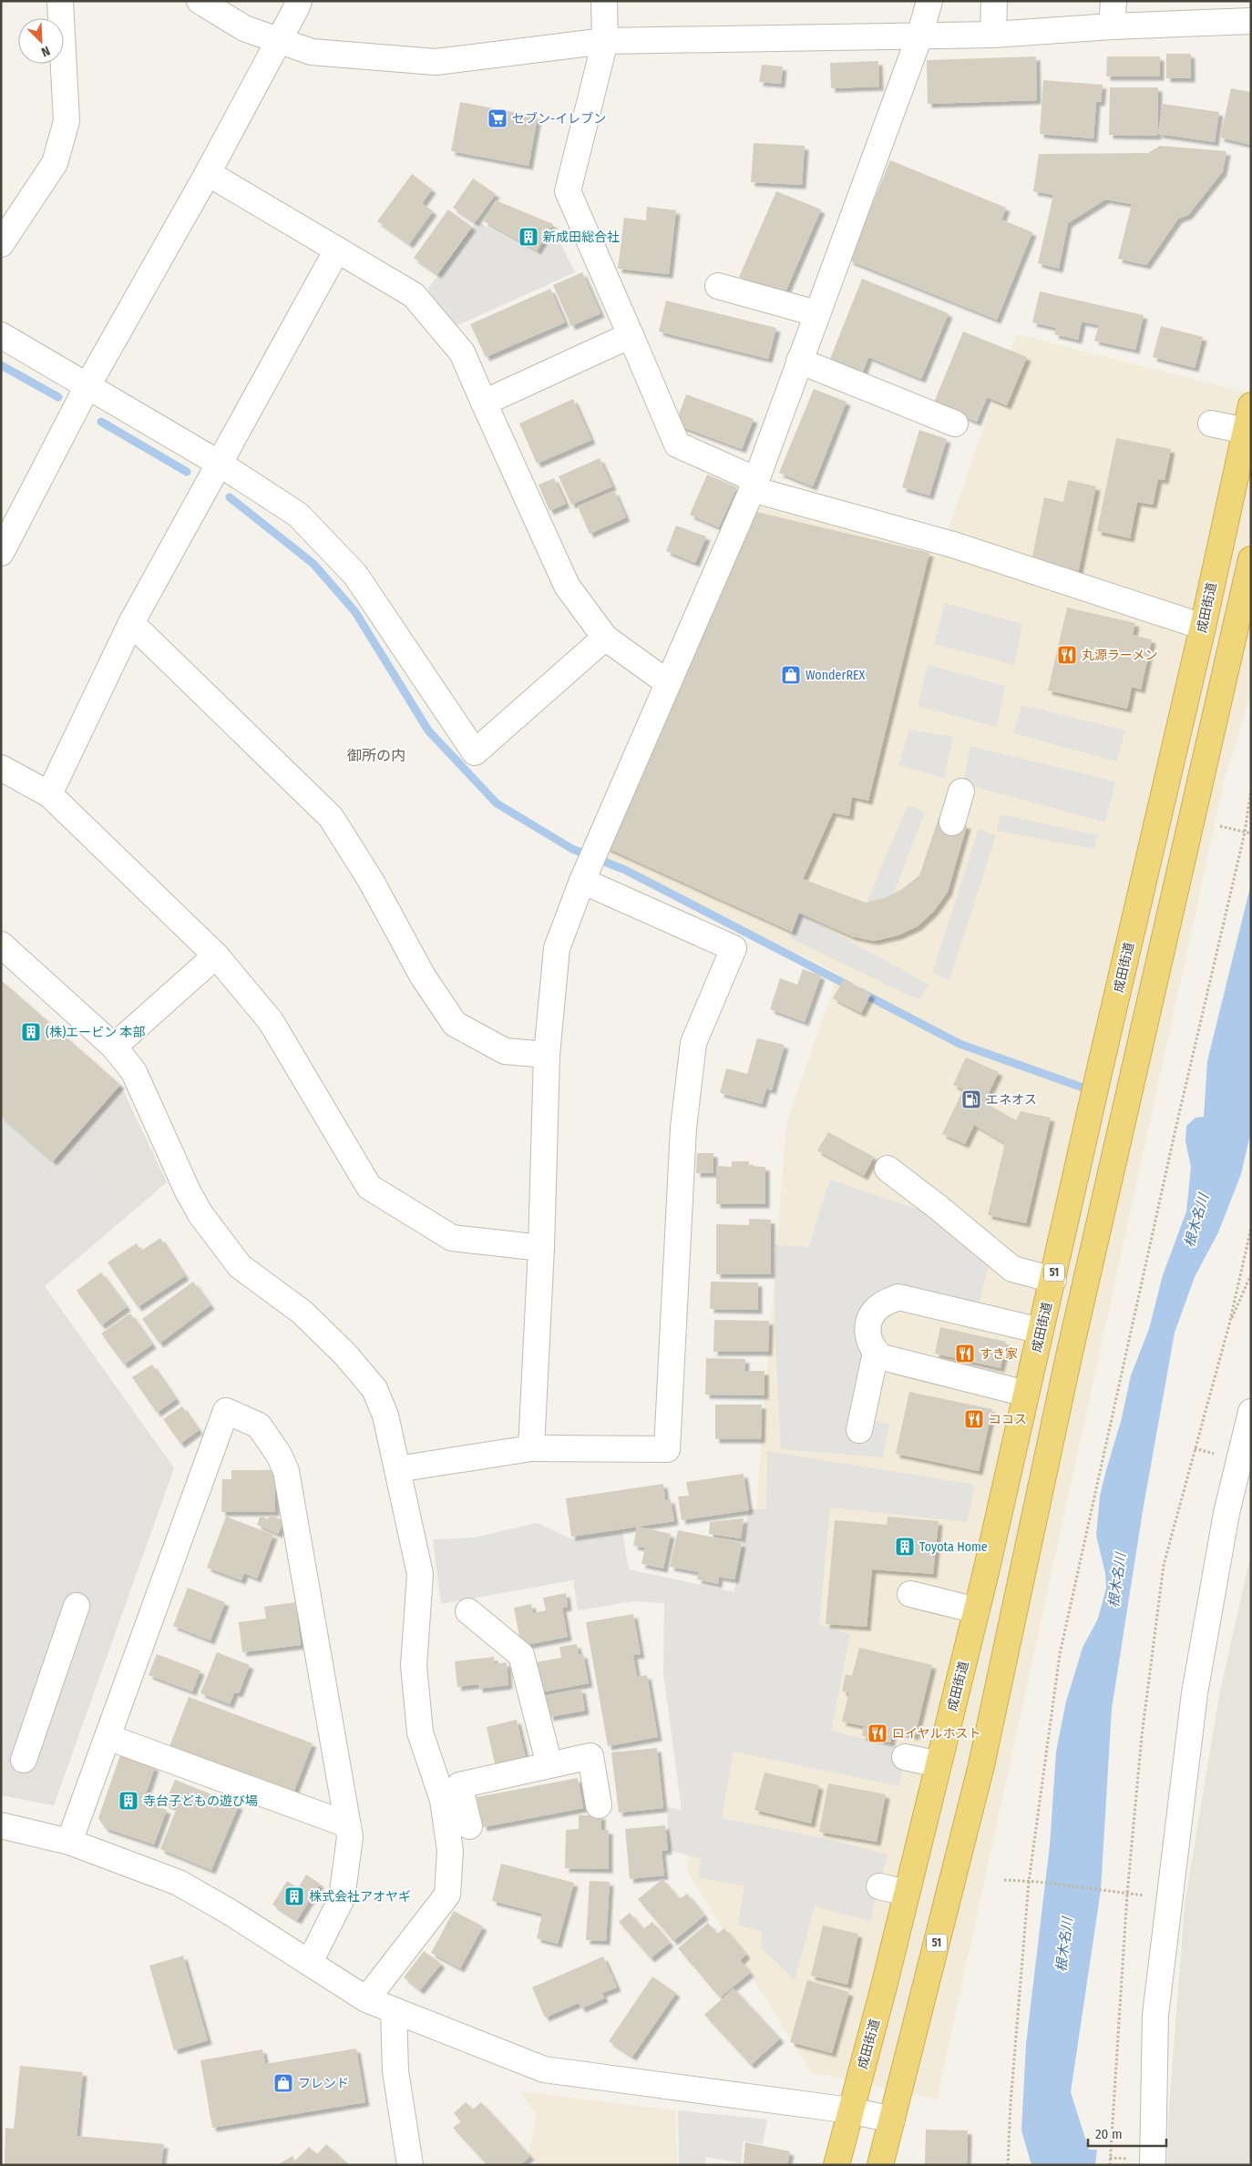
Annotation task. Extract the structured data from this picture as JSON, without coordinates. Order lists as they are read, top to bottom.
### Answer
{
  "streets": {
    "highway": ["成田街道", "51"]
  },
  "districts": ["御所の内"],
  "water": ["根木名川"],
  "places": {
    "supermarket": ["セブン-イレブン"],
    "building": [
      "新成田総合社",
      "(株)エービン 本部",
      "Toyota Home",
      "寺台子どもの遊び場",
      "株式会社アオヤギ"
    ],
    "restaurant": [
      "丸源ラーメン",
      "すき家",
      "ココス",
      "ロイヤルホスト"
    ],
    "shop": ["WonderREX", "フレンド"],
    "fuel station": ["エネオス"]
  },
  "scale_bar": "20 m",
  "north": "bottom right"
}
